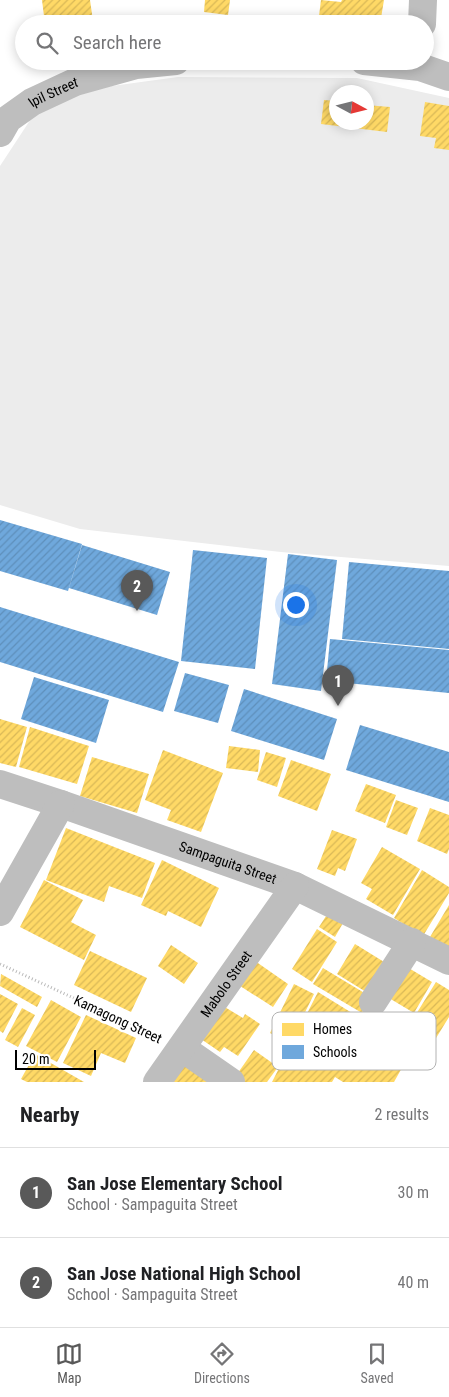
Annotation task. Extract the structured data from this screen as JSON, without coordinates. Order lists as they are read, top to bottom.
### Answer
{
  "streets": {
    "street": ["Ipil Street", "Sampaguita Street", "Mabolo Street"],
    "path": ["Kamagong Street"]
  },
  "crossings": [
    ["Sampaguita Street", "Mabolo Street"],
    ["Mabolo Street", "Kamagong Street"]
  ],
  "legend": ["Homes", "Schools"],
  "scale_bar": "20 m",
  "north": "right",
  "page": {
    "search": "Search here",
    "pins": ["2", "1"],
    "scale": "20 m",
    "heading": ["Nearby", "2 results"],
    "list": [
      {
        "mark": "1",
        "name": "San Jose Elementary School",
        "note": "School · Sampaguita Street",
        "value": "30 m"
      },
      {
        "mark": "2",
        "name": "San Jose National High School",
        "note": "School · Sampaguita Street",
        "value": "40 m"
      }
    ],
    "nav": ["Map", "Directions", "Saved"]
  }
}
